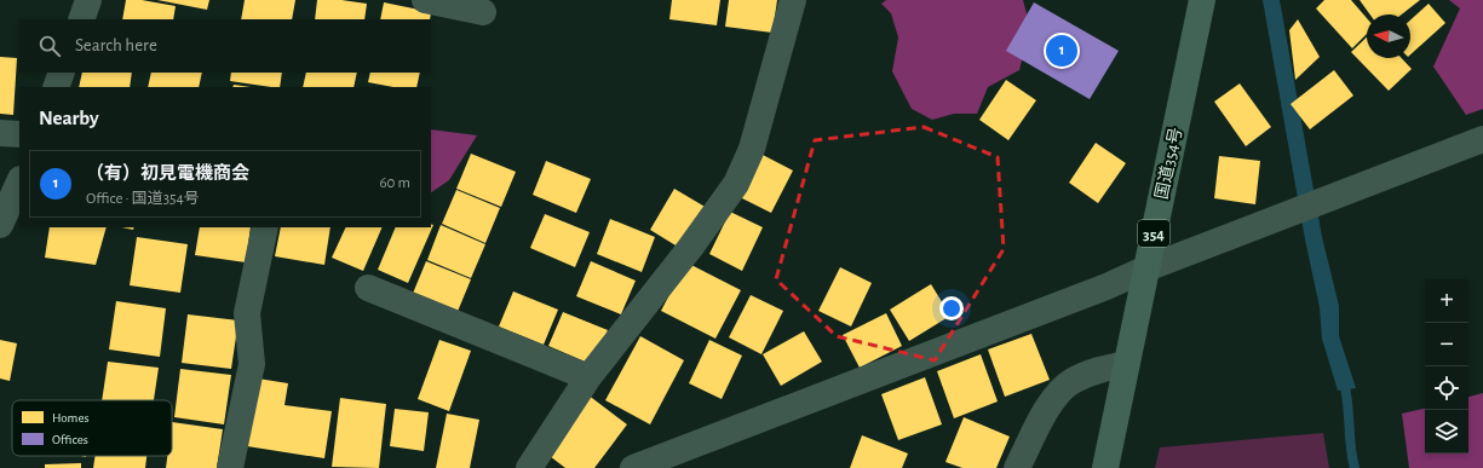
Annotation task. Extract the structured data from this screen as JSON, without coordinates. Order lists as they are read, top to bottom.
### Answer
{
  "streets": {
    "highway": ["国道354号", "354"]
  },
  "legend": ["Homes", "Offices"],
  "north": "left",
  "page": {
    "search": "Search here",
    "pins": "1",
    "heading": "Nearby",
    "list": [
      {
        "mark": "1",
        "name": "（有）初見電機商会",
        "note": "Office · 国道354号",
        "value": "60 m"
      }
    ],
    "map_buttons": ["+", "−"]
  }
}
